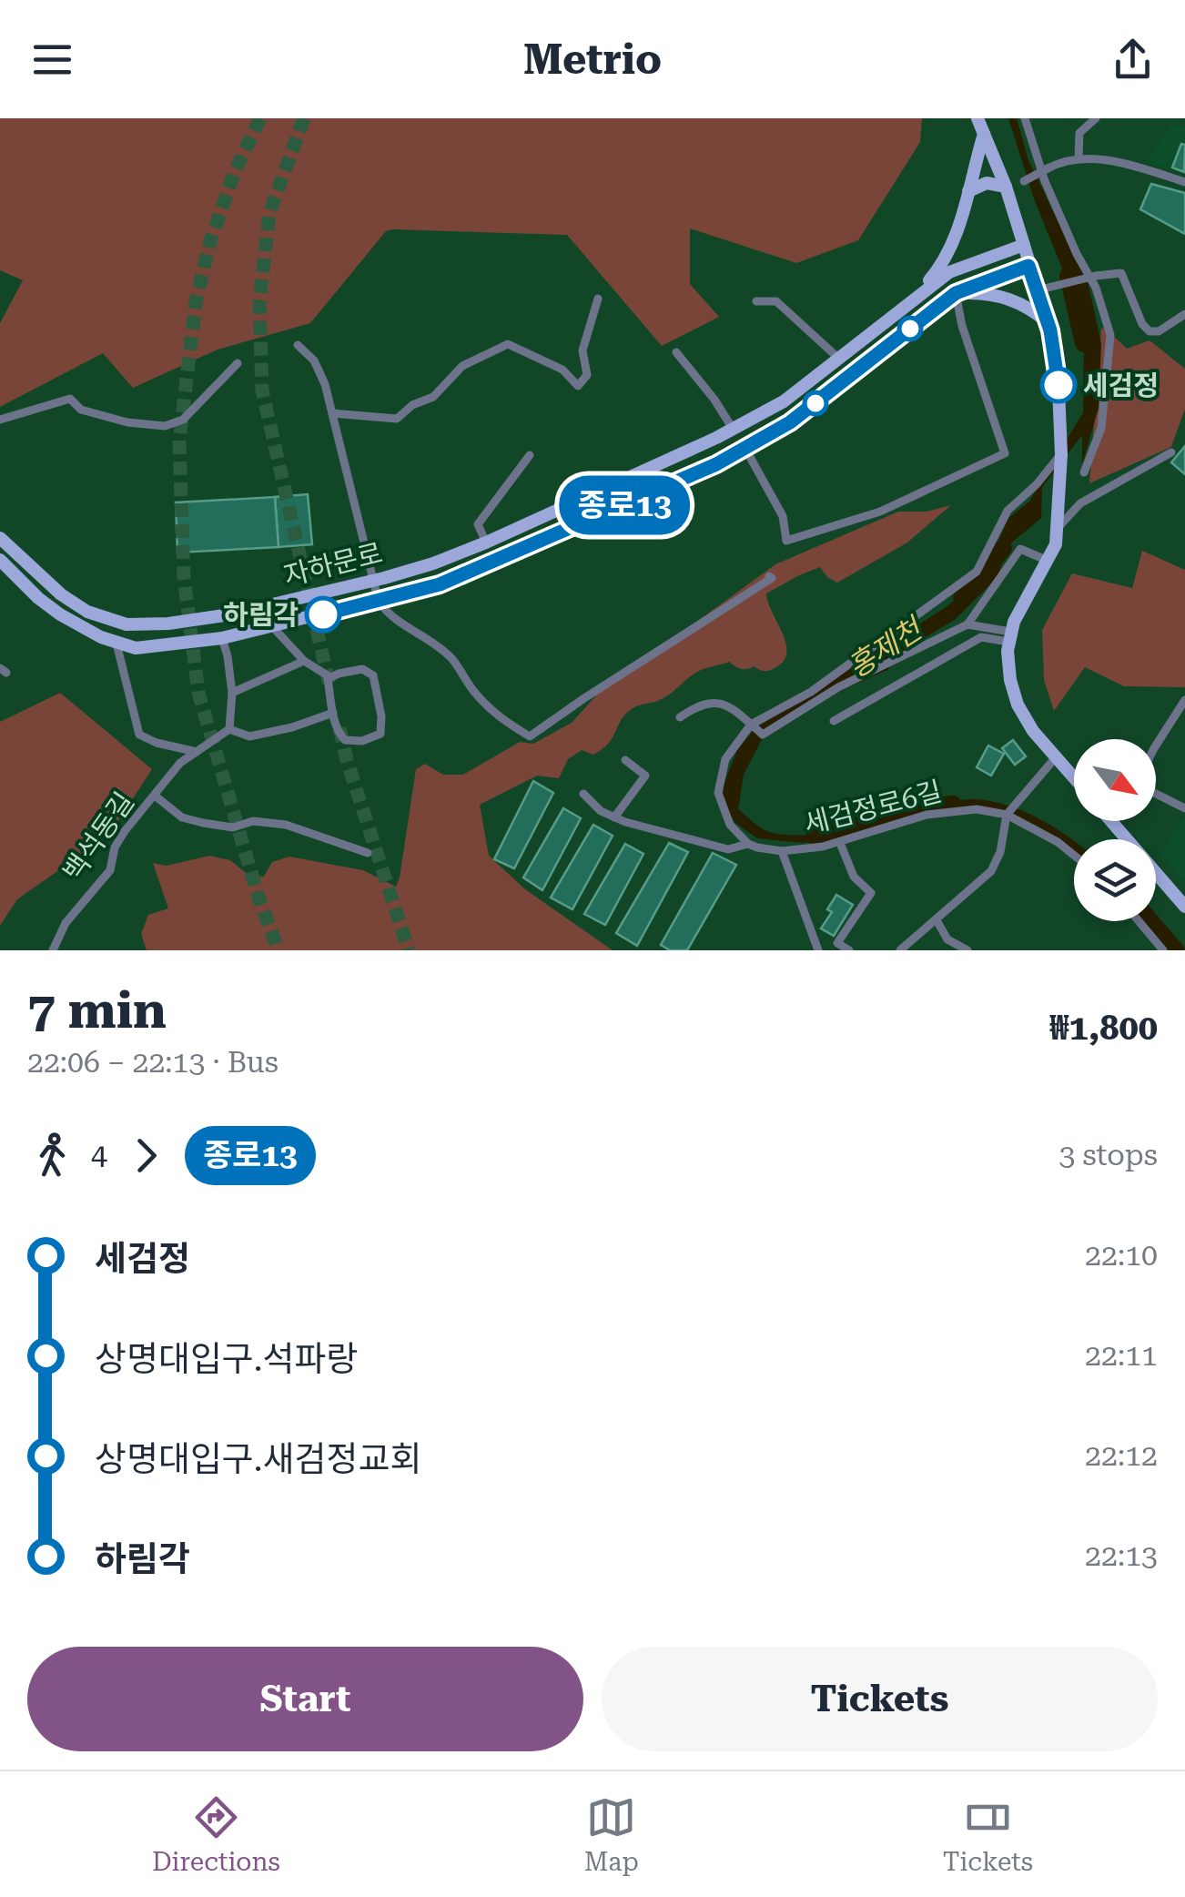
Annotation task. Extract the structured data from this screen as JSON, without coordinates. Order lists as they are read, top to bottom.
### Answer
{
  "streets": {
    "main road": ["자하문로"],
    "street": ["세검정로6길", "백석동길"]
  },
  "water": ["홍제천"],
  "places": ["세검정", "하림각"],
  "lines": ["bus line 종로13"],
  "north": "bottom right",
  "page": {
    "header": "Metrio",
    "on_map": "종로13",
    "heading": ["7 min", "22:06 – 22:13 · Bus", "₩1,800"],
    "legs": ["4", "종로13", "3 stops"],
    "list": [
      {
        "name": "세검정",
        "value": "22:10"
      },
      {
        "name": "상명대입구.석파랑",
        "value": "22:11"
      },
      {
        "name": "상명대입구.새검정교회",
        "value": "22:12"
      },
      {
        "name": "하림각",
        "value": "22:13"
      }
    ],
    "buttons": ["Start", "Tickets"],
    "tabs": ["Directions", "Map", "Tickets"]
  }
}
